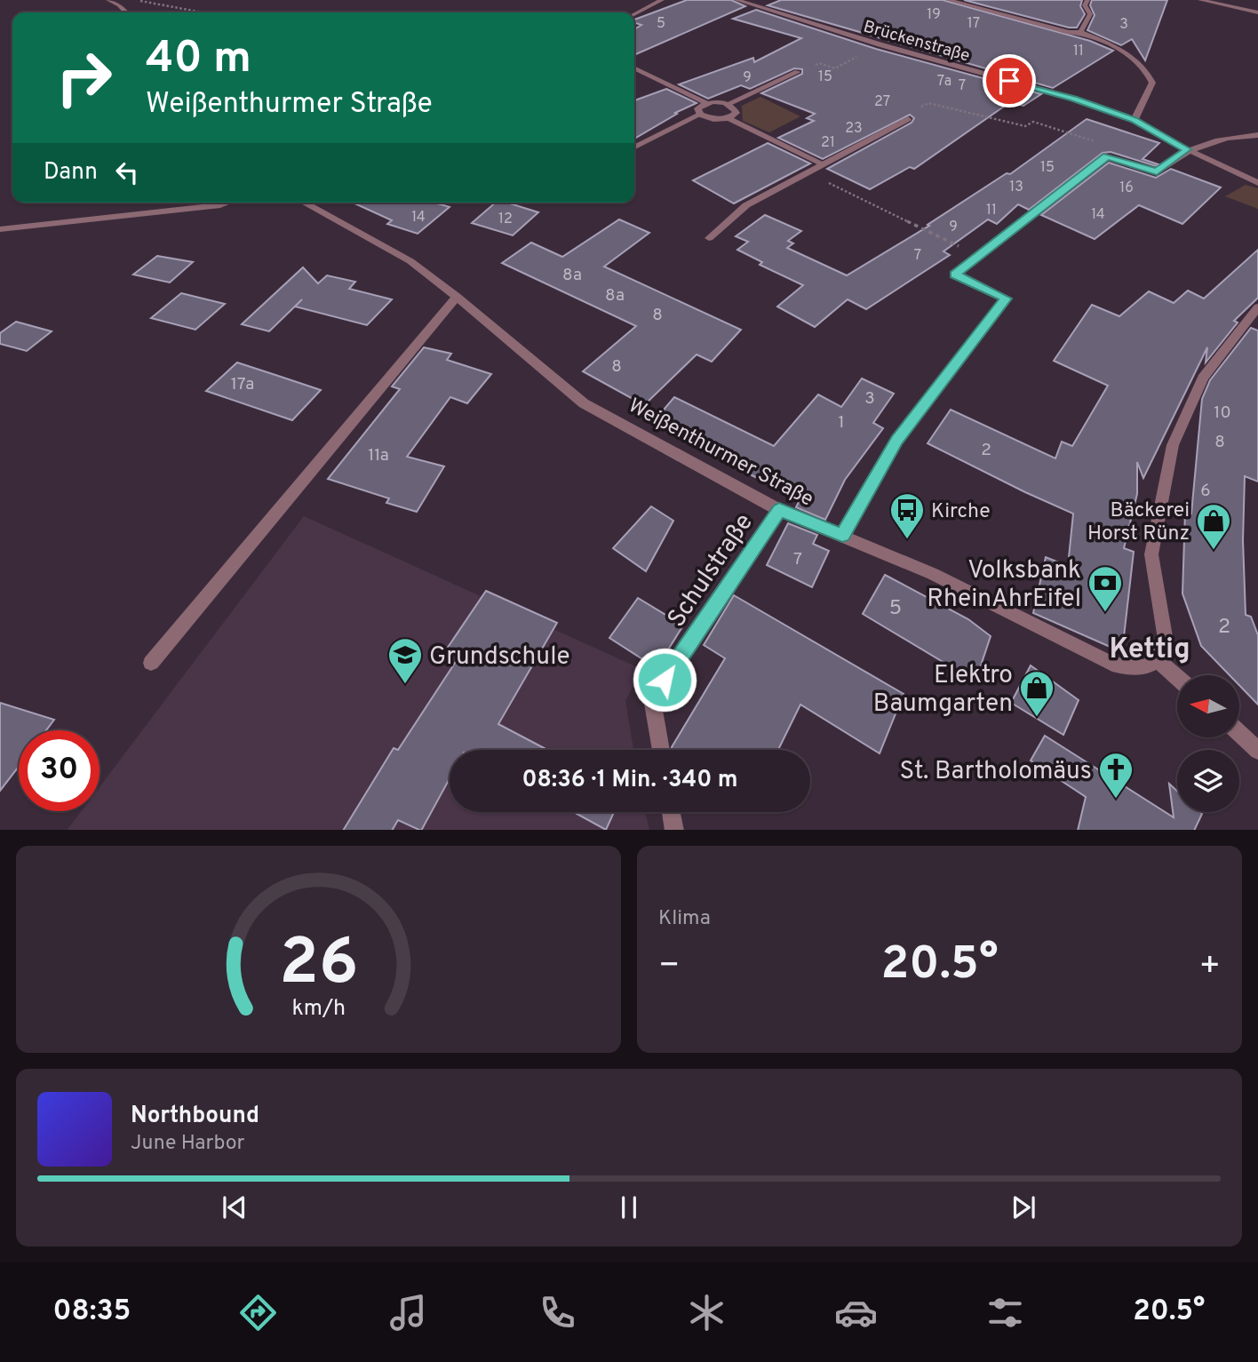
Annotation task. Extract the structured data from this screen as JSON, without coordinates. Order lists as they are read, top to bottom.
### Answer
{
  "streets": {
    "street": ["Brückenstraße", "Weißenthurmer Straße", "Schulstraße"]
  },
  "crossings": [
    ["Weißenthurmer Straße", "Schulstraße"]
  ],
  "districts": ["Kettig"],
  "places": {
    "bus stop": ["Kirche"],
    "shop": ["Bäckerei Horst Rünz", "Elektro Baumgarten"],
    "bank": ["Volksbank RheinAhrEifel"],
    "school or university": ["Grundschule"],
    "church": ["St. Bartholomäus"]
  },
  "house_numbers": [
    "19",
    "5",
    "17",
    "3",
    "11",
    "15",
    "9",
    "7a",
    "7",
    "27",
    "23",
    "21",
    "15",
    "13",
    "16",
    "11",
    "14",
    "14",
    "12",
    "9",
    "7",
    "8a",
    "8a",
    "8",
    "8",
    "17a",
    "3",
    "10",
    "1",
    "8",
    "2",
    "11a",
    "6",
    "7",
    "5",
    "2"
  ],
  "north": "left",
  "page": {
    "turn": ["40 m", "Weißenthurmer Straße"],
    "then": "Dann",
    "limit": "30",
    "trip": "08:36 · 1 Min. · 340 m",
    "tile": "Klima",
    "heat": ["−", "20.5°", "+"],
    "song": ["Northbound", "June Harbor"],
    "tabs": ["08:35", "20.5°"],
    "gauge": ["26", "km/h"]
  }
}
